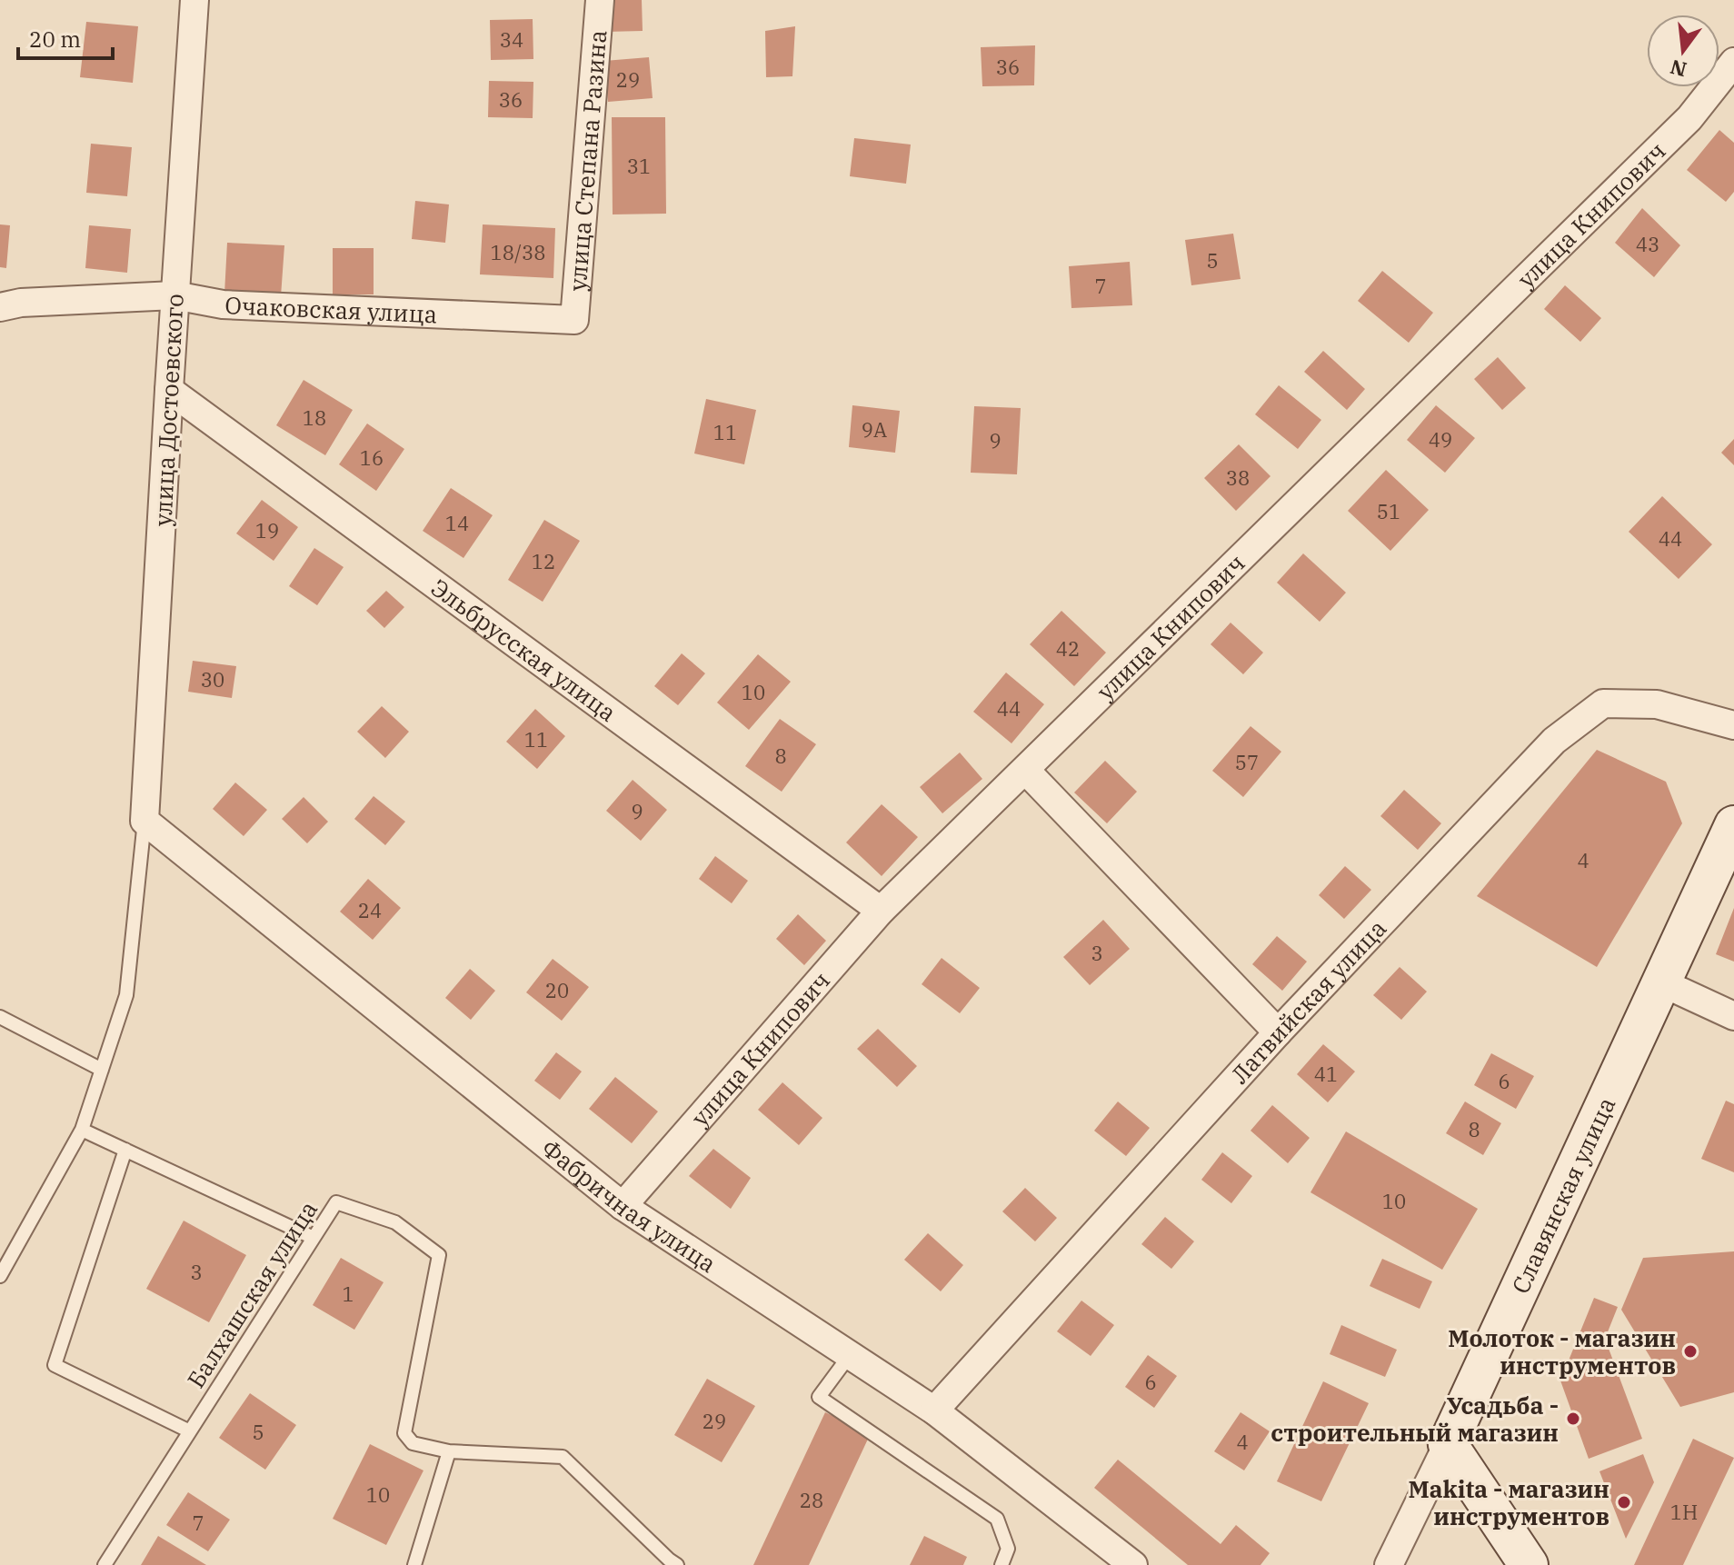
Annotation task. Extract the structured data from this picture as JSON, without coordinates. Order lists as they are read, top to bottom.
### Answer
{
  "streets": {
    "main road": ["Славянская улица"],
    "street": [
      "улица Степана Разина",
      "улица Книпович",
      "Очаковская улица",
      "улица Достоевского",
      "Эльбрусская улица",
      "Латвийская улица",
      "Фабричная улица"
    ],
    "lane": ["Балхашская улица"]
  },
  "crossings": [
    ["улица Степана Разина", "Очаковская улица"],
    ["улица Книпович", "Эльбрусская улица"],
    ["улица Книпович", "Фабричная улица"],
    ["Очаковская улица", "улица Достоевского"],
    ["улица Достоевского", "Эльбрусская улица"],
    ["улица Достоевского", "Фабричная улица"],
    ["Латвийская улица", "Фабричная улица"]
  ],
  "places": ["Молоток - магазин инструментов", "Усадьба - строительный магазин", "Makita - магазин инструментов"],
  "house_numbers": [
    "34",
    "36",
    "29",
    "36",
    "31",
    "43",
    "18/38",
    "5",
    "7",
    "18",
    "9А",
    "11",
    "49",
    "9",
    "16",
    "38",
    "51",
    "14",
    "19",
    "44",
    "12",
    "42",
    "30",
    "10",
    "44",
    "11",
    "8",
    "57",
    "9",
    "4",
    "24",
    "3",
    "20",
    "41",
    "6",
    "8",
    "10",
    "3",
    "1",
    "6",
    "29",
    "5",
    "4",
    "10",
    "28",
    "1Н",
    "7"
  ],
  "scale_bar": "20 m",
  "north": "bottom"
}
